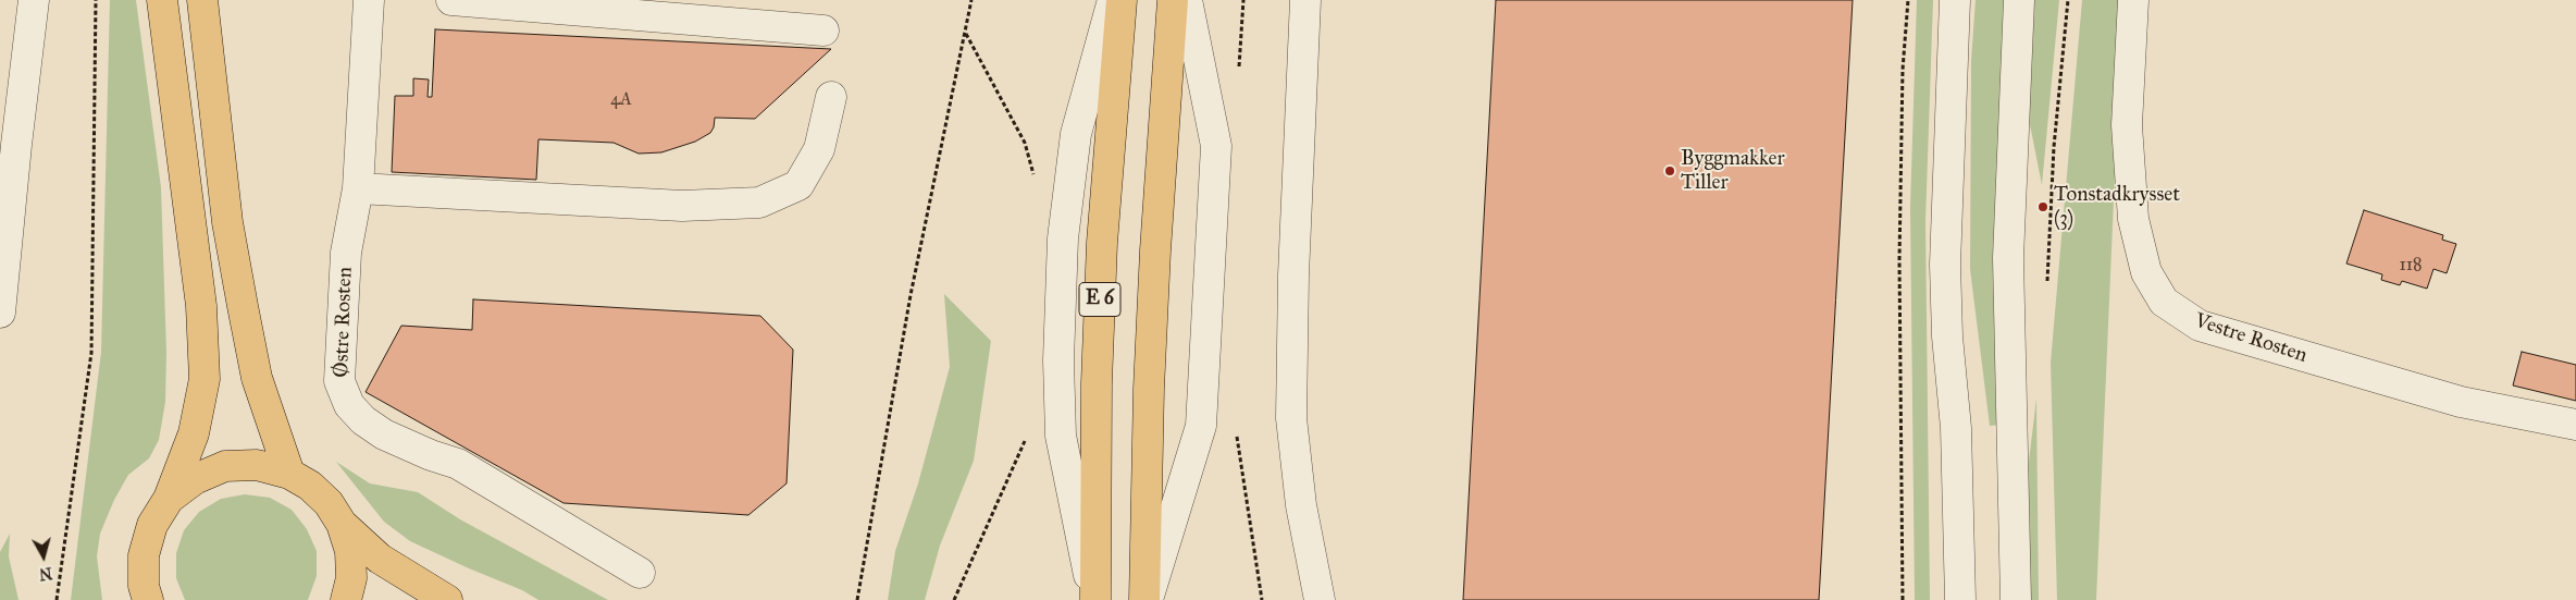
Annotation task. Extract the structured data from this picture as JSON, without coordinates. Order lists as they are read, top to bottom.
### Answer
{
  "streets": {
    "main road": ["E 6"],
    "street": ["Østre Rosten", "Vestre Rosten"]
  },
  "places": ["Byggmakker Tiller", "Tonstadkrysset (3)"],
  "house_numbers": ["4A", "118"],
  "north": "bottom"
}
